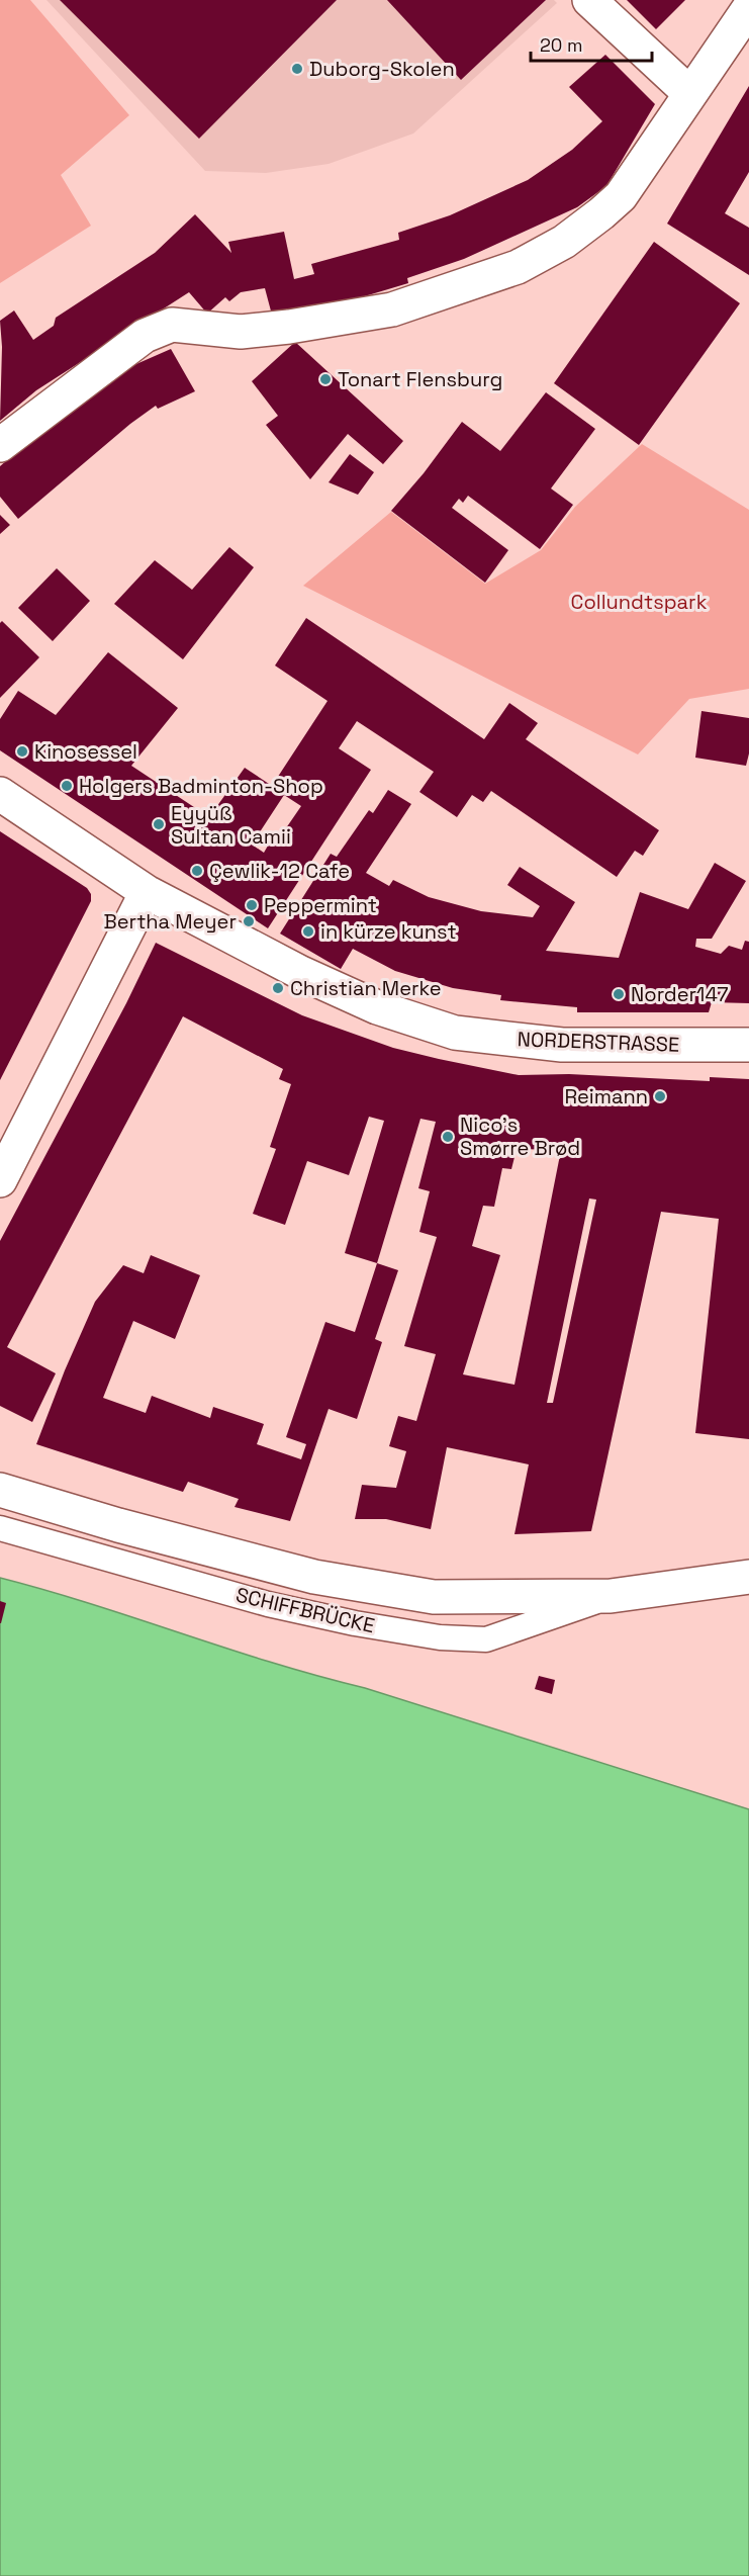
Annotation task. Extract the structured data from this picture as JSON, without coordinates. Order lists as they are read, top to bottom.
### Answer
{
  "streets": {
    "street": ["NORDERSTRASSE", "SCHIFFBRÜCKE"]
  },
  "parks": ["Collundtspark"],
  "places": [
    "Duborg-Skolen",
    "Tonart Flensburg",
    "Kinosessel",
    "Holgers Badminton-Shop",
    "Eyyüß Sultan Camii",
    "Çewlik-12 Cafe",
    "Peppermint",
    "Bertha Meyer",
    "in kürze kunst",
    "Christian Merke",
    "Norder147",
    "Reimann",
    "Nico's Smørre Brød"
  ],
  "scale_bar": "20 m"
}
